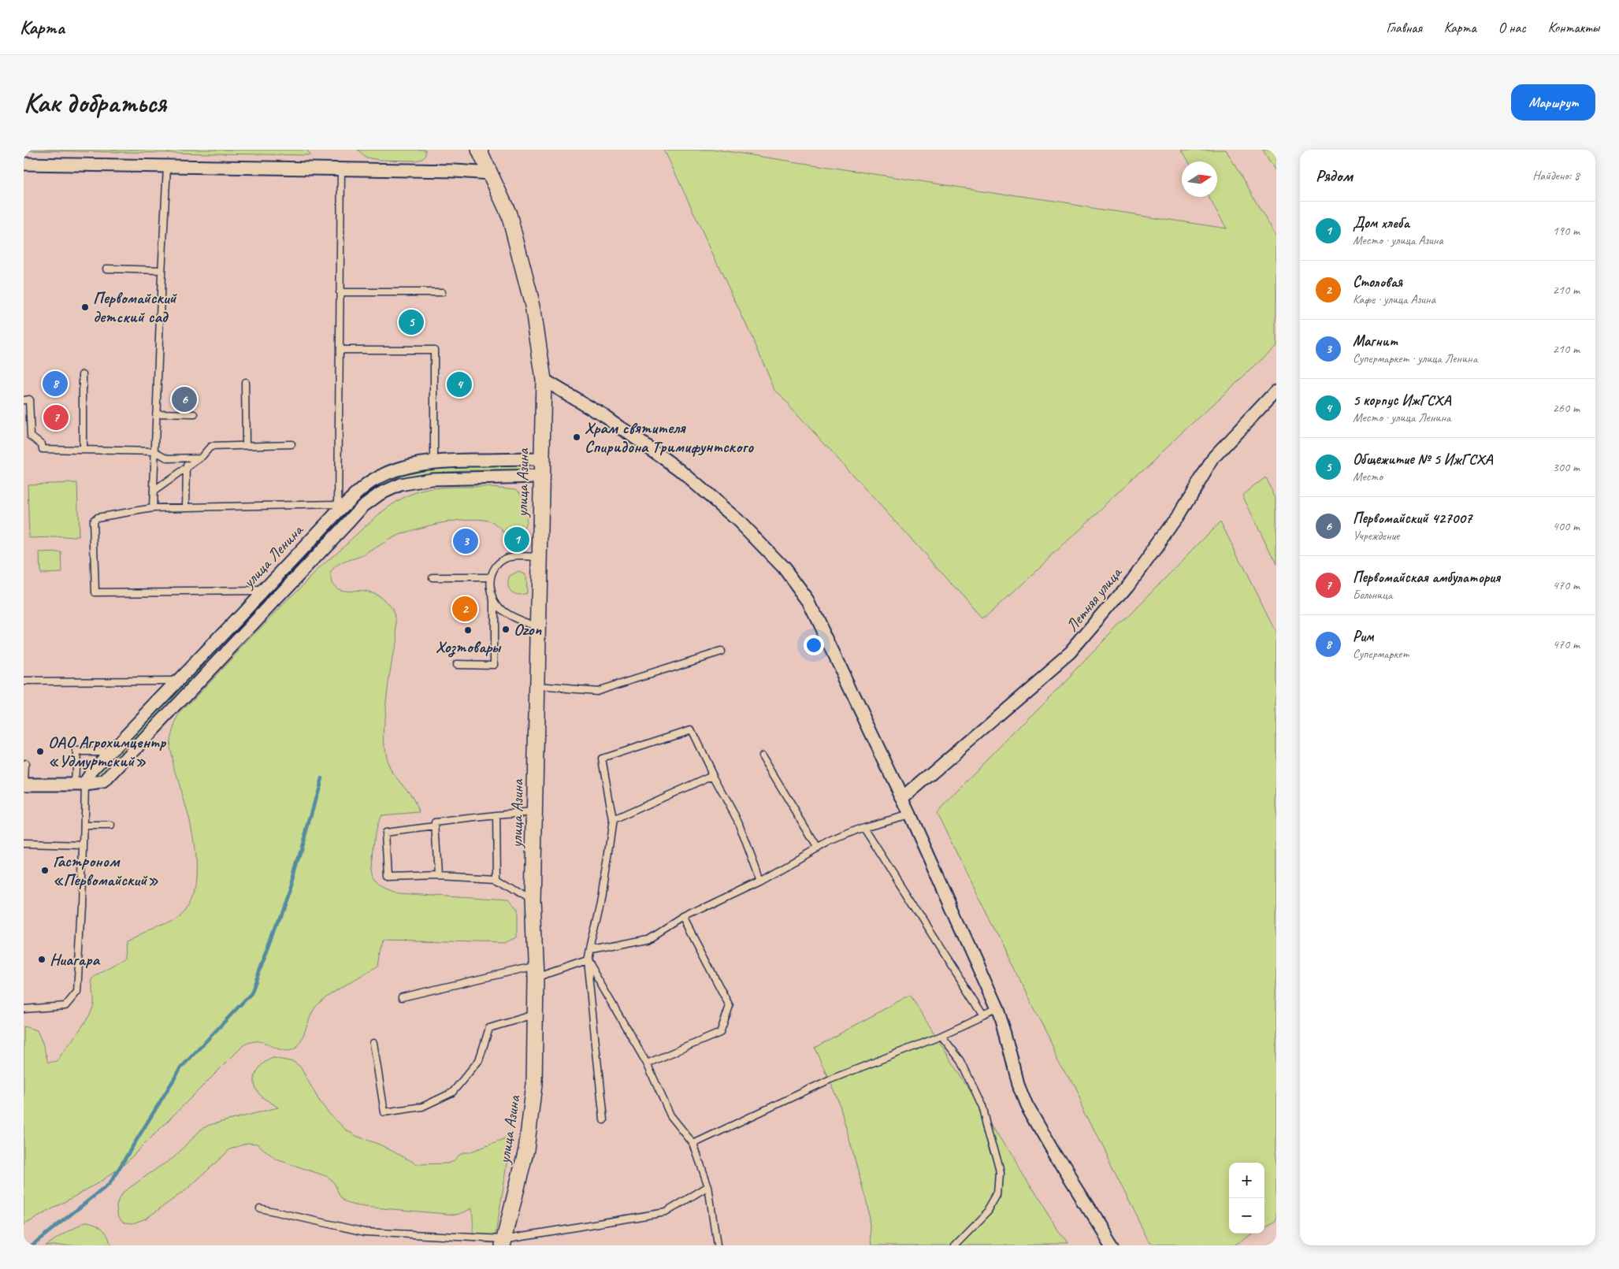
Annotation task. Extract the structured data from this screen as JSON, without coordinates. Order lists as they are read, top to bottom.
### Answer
{
  "streets": {
    "street": ["улица Азина", "улица Ленина", "Летняя улица"]
  },
  "crossings": [
    ["улица Азина", "улица Ленина"]
  ],
  "places": [
    "Первомайский детский сад",
    "Храм святителя Спиридона Тримифунтского",
    "Ozon",
    "Хозтовары",
    "ОАО Агрохимцентр «Удмуртский»",
    "Гастроном «Первомайский»",
    "Ниагара"
  ],
  "north": "right",
  "page": {
    "header": "Карта",
    "nav": [
      "Главная",
      "Карта",
      "О нас",
      "Контакты"
    ],
    "buttons": "Маршрут",
    "title": "Как добраться",
    "heading": ["Рядом", "Найдено: 8"],
    "list": [
      {
        "mark": "1",
        "name": "Дом хлеба",
        "note": "Место · улица Азина",
        "value": "190 m"
      },
      {
        "mark": "2",
        "name": "Столовая",
        "note": "Кафе · улица Азина",
        "value": "210 m"
      },
      {
        "mark": "3",
        "name": "Магнит",
        "note": "Супермаркет · улица Ленина",
        "value": "210 m"
      },
      {
        "mark": "4",
        "name": "5 корпус ИжГСХА",
        "note": "Место · улица Ленина",
        "value": "260 m"
      },
      {
        "mark": "5",
        "name": "Общежитие № 5 ИжГСХА",
        "note": "Место",
        "value": "300 m"
      },
      {
        "mark": "6",
        "name": "Первомайский 427007",
        "note": "Учреждение",
        "value": "400 m"
      },
      {
        "mark": "7",
        "name": "Первомайская амбулатория",
        "note": "Больница",
        "value": "470 m"
      },
      {
        "mark": "8",
        "name": "Рим",
        "note": "Супермаркет",
        "value": "470 m"
      }
    ],
    "pins": [
      "5",
      "8",
      "4",
      "6",
      "7",
      "1",
      "3",
      "2"
    ],
    "map_buttons": ["+", "−"]
  }
}
